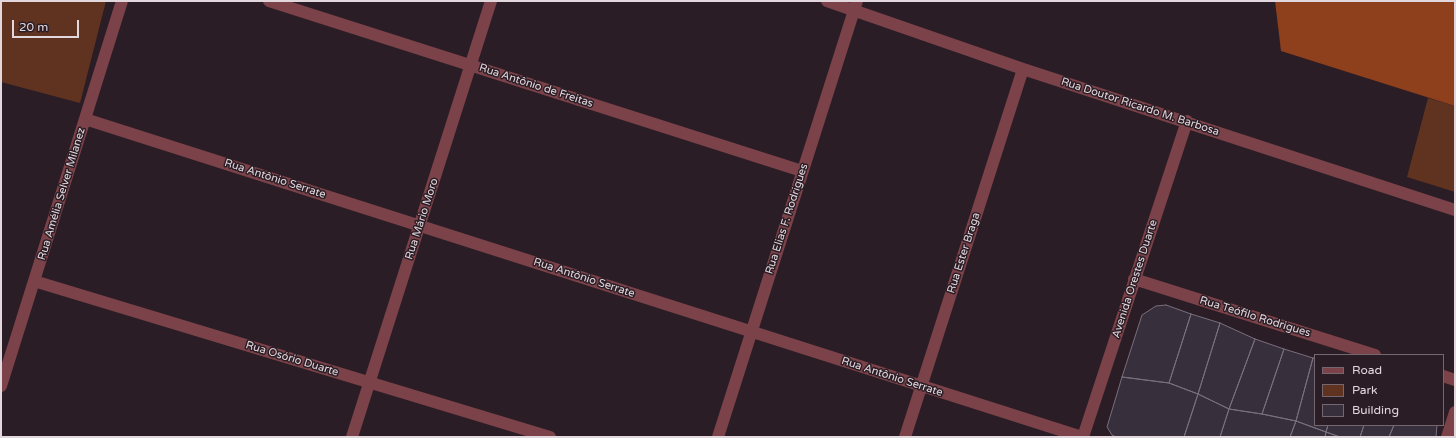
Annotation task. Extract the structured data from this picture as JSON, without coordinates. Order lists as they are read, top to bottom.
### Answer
{
  "streets": {
    "street": [
      "Rua Antônio de Freitas",
      "Rua Doutor Ricardo M. Barbosa",
      "Rua Antônio Serrate",
      "Rua Amélia Selver Milanez",
      "Rua Mário Moro",
      "Rua Elias F. Rodrigues",
      "Rua Ester Braga",
      "Avenida Orestes Duarte",
      "Rua Teófilo Rodrigues",
      "Rua Osório Duarte"
    ]
  },
  "crossings": [
    ["Rua Antônio de Freitas", "Rua Mário Moro"],
    ["Rua Antônio de Freitas", "Rua Elias F. Rodrigues"],
    ["Rua Doutor Ricardo M. Barbosa", "Rua Elias F. Rodrigues"],
    ["Rua Doutor Ricardo M. Barbosa", "Rua Ester Braga"],
    ["Rua Doutor Ricardo M. Barbosa", "Avenida Orestes Duarte"],
    ["Rua Antônio Serrate", "Rua Amélia Selver Milanez"],
    ["Rua Antônio Serrate", "Rua Mário Moro"],
    ["Rua Antônio Serrate", "Rua Elias F. Rodrigues"],
    ["Rua Antônio Serrate", "Rua Ester Braga"],
    ["Rua Antônio Serrate", "Avenida Orestes Duarte"],
    ["Rua Amélia Selver Milanez", "Rua Osório Duarte"],
    ["Rua Mário Moro", "Rua Osório Duarte"],
    ["Avenida Orestes Duarte", "Rua Teófilo Rodrigues"]
  ],
  "legend": ["Road", "Park", "Building"],
  "scale_bar": "20 m"
}
